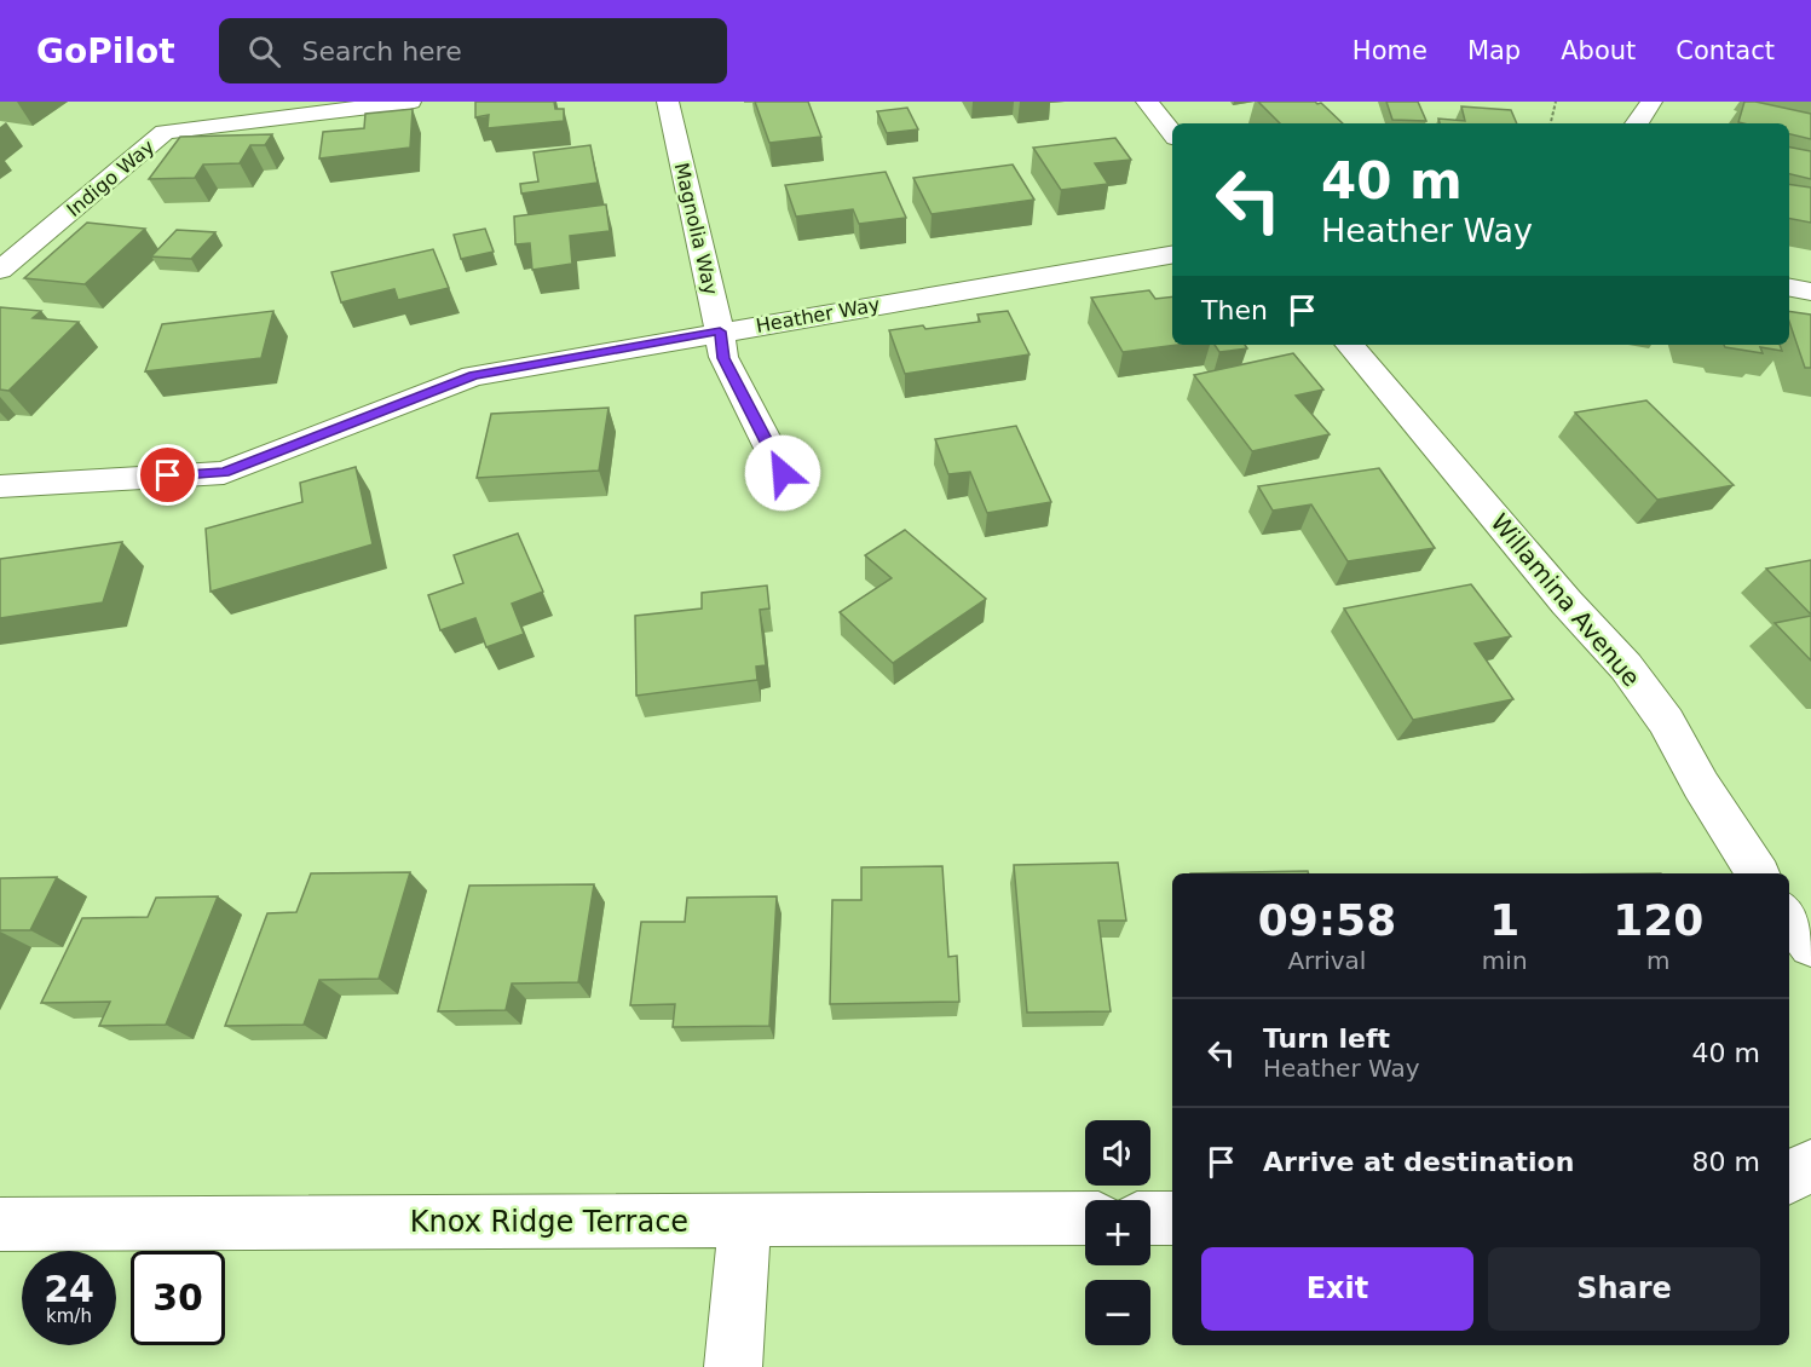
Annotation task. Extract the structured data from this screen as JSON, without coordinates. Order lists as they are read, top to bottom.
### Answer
{
  "streets": {
    "street": [
      "Indigo Way",
      "Magnolia Way",
      "Heather Way",
      "Willamina Avenue",
      "Knox Ridge Terrace"
    ]
  },
  "crossings": [
    ["Magnolia Way", "Heather Way"]
  ],
  "page": {
    "header": "GoPilot",
    "search": "Search here",
    "nav": [
      "Home",
      "Map",
      "About",
      "Contact"
    ],
    "turn": ["40 m", "Heather Way"],
    "then": "Then",
    "eta": [
      "09:58",
      "Arrival",
      "1",
      "min",
      "120",
      "m"
    ],
    "list": [
      {
        "name": "Turn left",
        "note": "Heather Way",
        "value": "40 m"
      },
      {
        "name": "Arrive at destination",
        "value": "80 m"
      }
    ],
    "map_buttons": ["+", "−"],
    "buttons": ["Exit", "Share"],
    "speed": "24 km/h",
    "limit": "30"
  }
}
